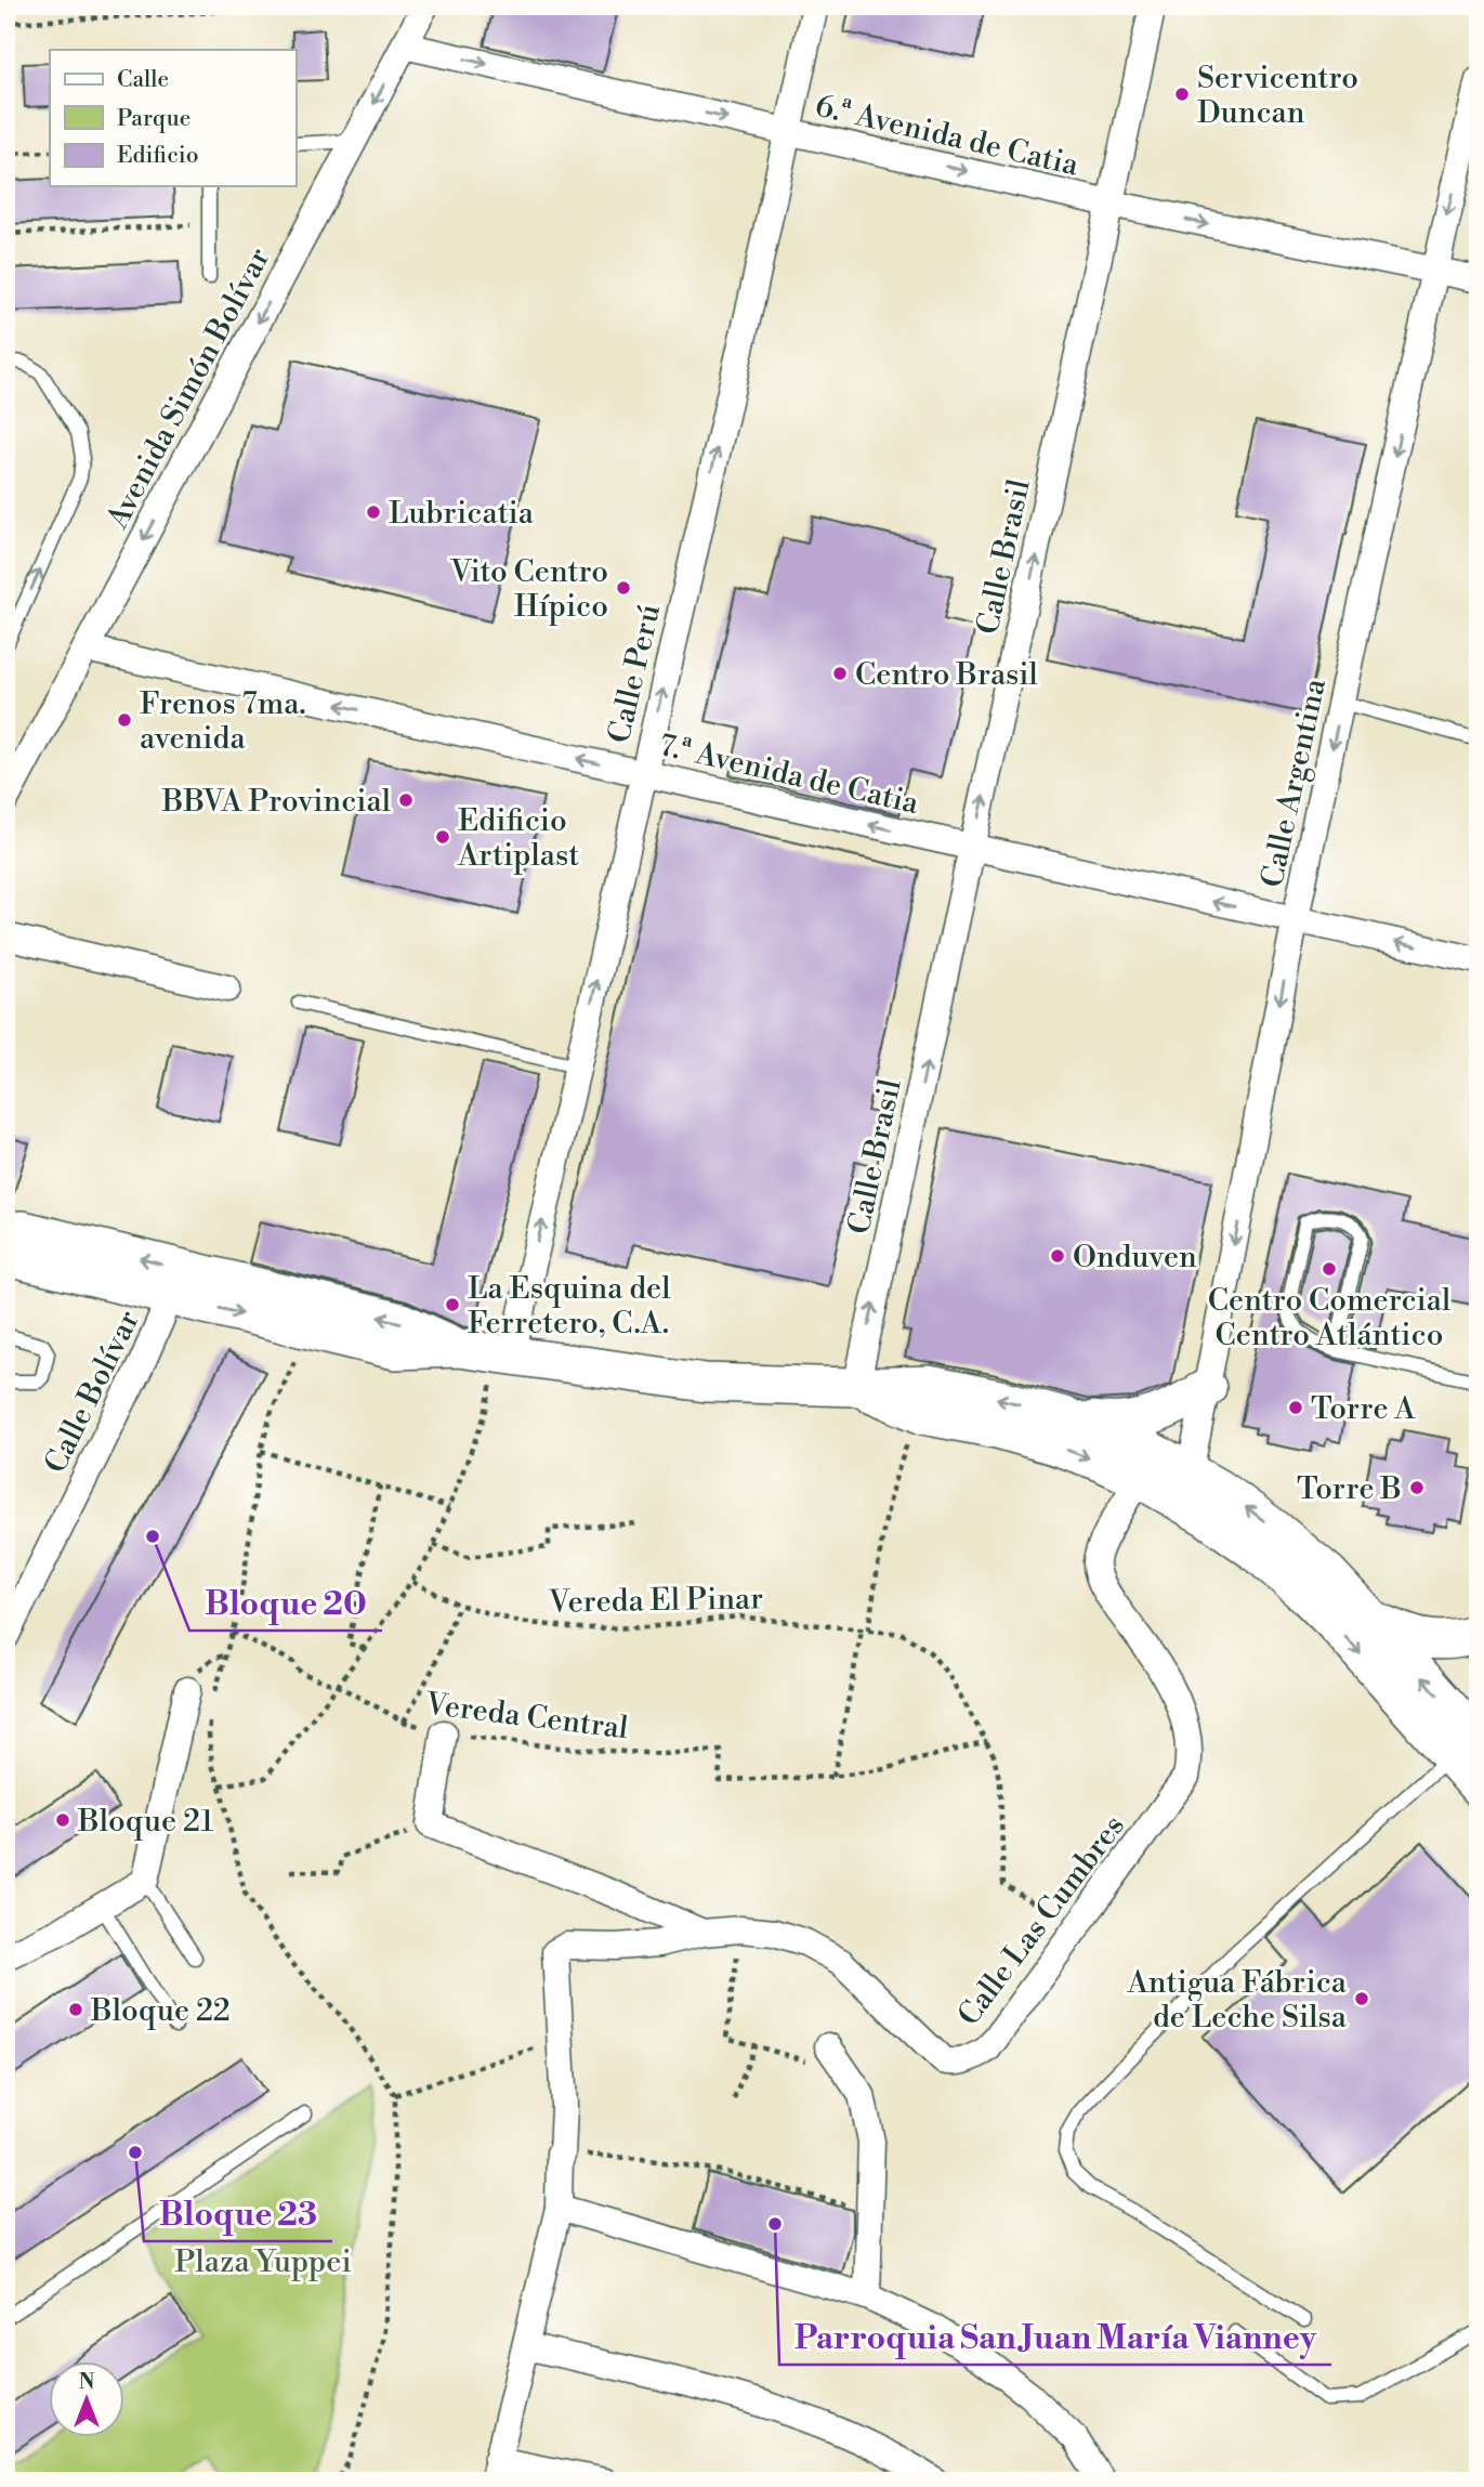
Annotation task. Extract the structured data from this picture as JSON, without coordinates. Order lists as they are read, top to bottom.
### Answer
{
  "streets": {
    "street": [
      "6.ª Avenida de Catia",
      "Avenida Simón Bolívar",
      "Calle Brasil",
      "Calle Perú",
      "7.ª Avenida de Catia",
      "Calle Argentina",
      "Calle Bolívar",
      "Calle Las Cumbres"
    ],
    "path": ["Vereda El Pinar", "Vereda Central"]
  },
  "crossings": [
    ["6.ª Avenida de Catia", "Avenida Simón Bolívar"],
    ["6.ª Avenida de Catia", "Calle Brasil"],
    ["6.ª Avenida de Catia", "Calle Perú"],
    ["6.ª Avenida de Catia", "Calle Argentina"],
    ["Avenida Simón Bolívar", "7.ª Avenida de Catia"],
    ["Calle Brasil", "7.ª Avenida de Catia"],
    ["Calle Perú", "7.ª Avenida de Catia"],
    ["7.ª Avenida de Catia", "Calle Argentina"],
    ["Vereda El Pinar", "Calle Las Cumbres"]
  ],
  "one_way": [
    "6.ª Avenida de Catia",
    "Avenida Simón Bolívar",
    "Calle Brasil",
    "Calle Perú",
    "7.ª Avenida de Catia",
    "Calle Argentina"
  ],
  "parks": ["Plaza Yuppei"],
  "places": [
    "Servicentro Duncan",
    "Lubricatia",
    "Vito Centro Hípico",
    "Centro Brasil",
    "Frenos 7ma. avenida",
    "BBVA Provincial",
    "Edificio Artiplast",
    "Onduven",
    "Centro Comercial Centro Atlántico",
    "La Esquina del Ferretero, C.A.",
    "Torre A",
    "Torre B",
    "Bloque 20",
    "Bloque 21",
    "Antigua Fábrica de Leche Silsa",
    "Bloque 22",
    "Bloque 23",
    "Parroquia San Juan María Vianney"
  ],
  "legend": ["Calle", "Parque", "Edificio"],
  "north": "top"
}
